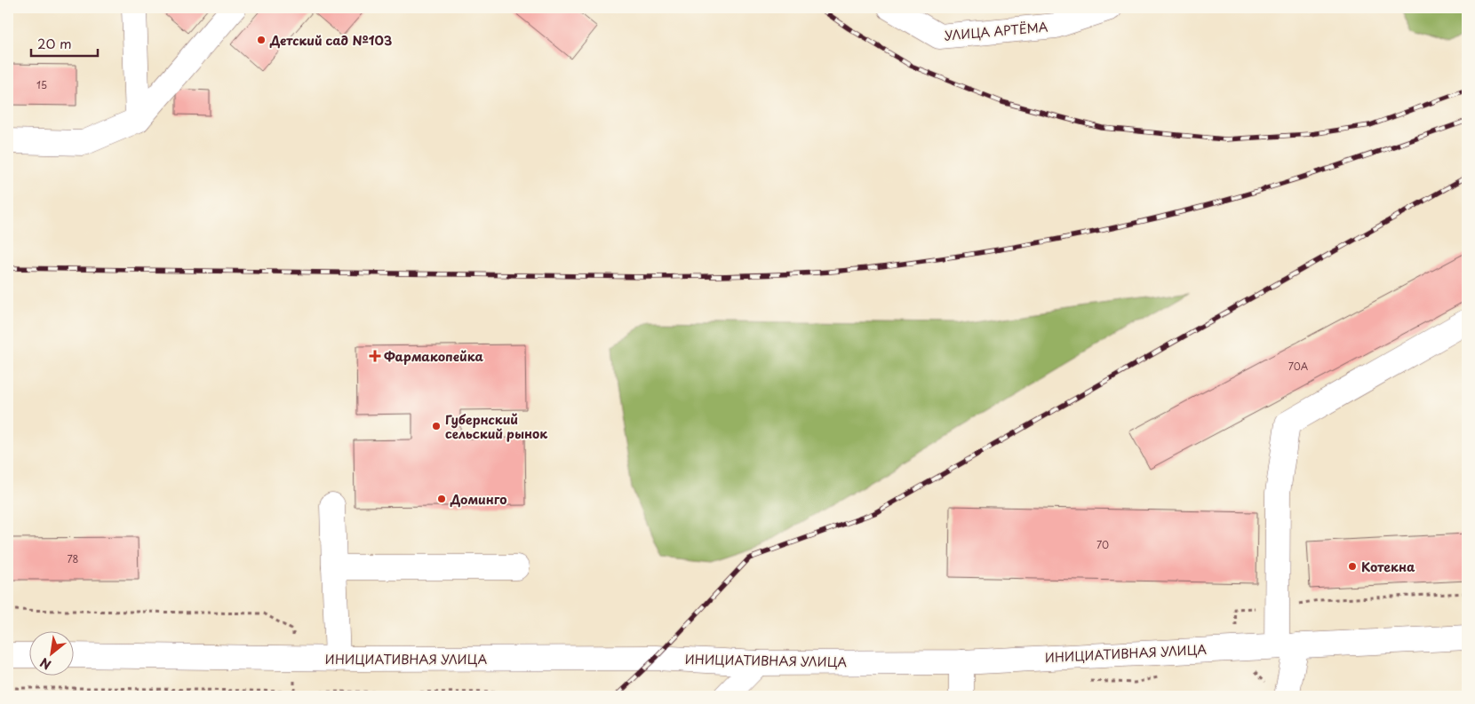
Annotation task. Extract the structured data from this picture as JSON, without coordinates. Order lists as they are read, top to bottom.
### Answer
{
  "streets": {
    "main road": ["УЛИЦА АРТЁМА", "ИНИЦИАТИВНАЯ УЛИЦА"]
  },
  "places": {
    "other": [
      "Детский сад №103",
      "Губернский сельский рынок",
      "Доминго",
      "Котекна"
    ],
    "health": ["Фармакопейка"]
  },
  "house_numbers": [
    "15",
    "70А",
    "70",
    "78"
  ],
  "scale_bar": "20 m",
  "north": "bottom left"
}
